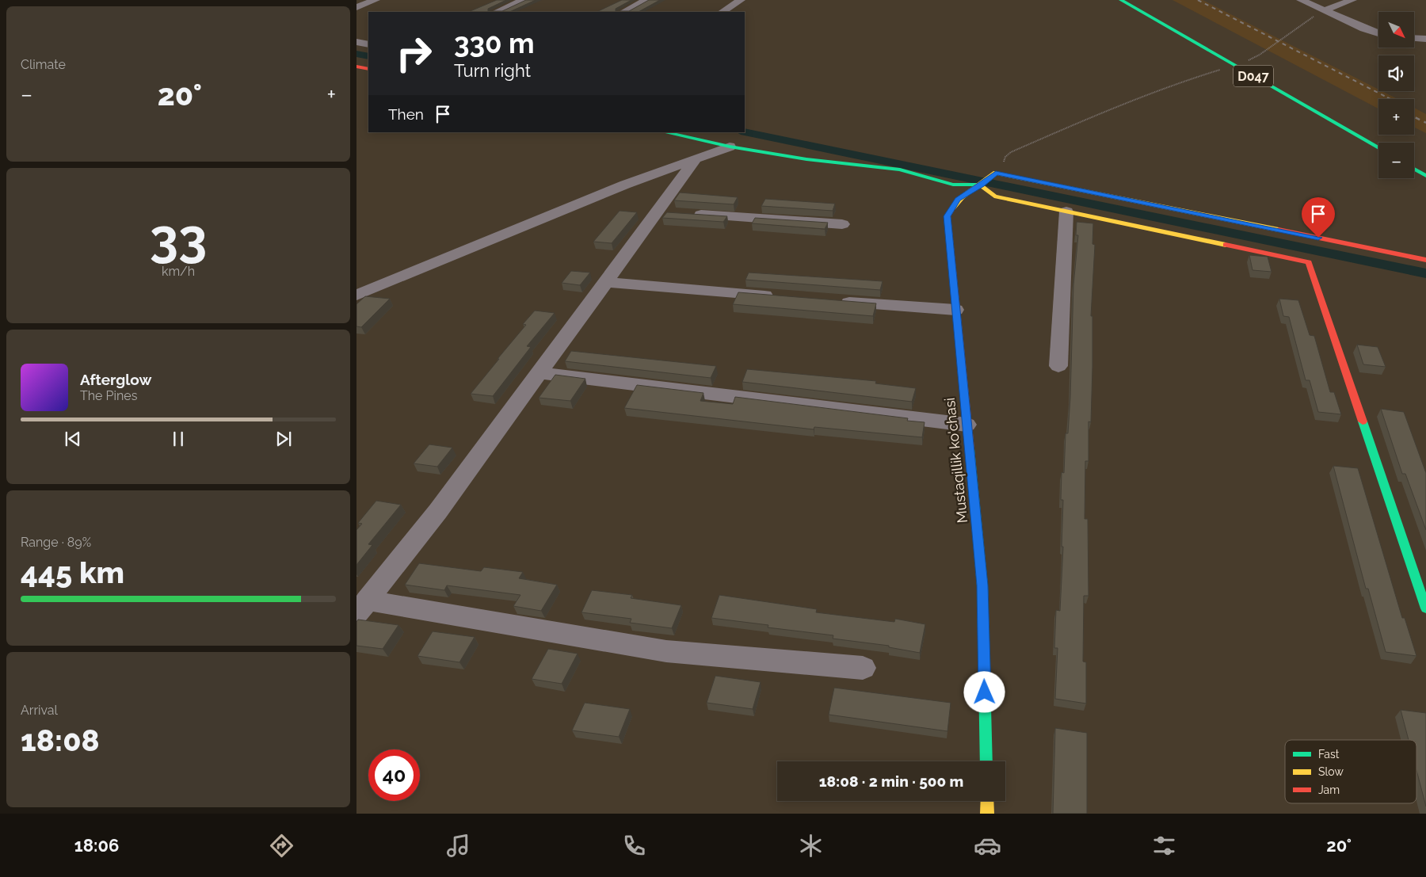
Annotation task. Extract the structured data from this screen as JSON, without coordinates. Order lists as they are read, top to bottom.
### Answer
{
  "streets": {
    "street": ["D047", "Mustaqillik ko'chasi"]
  },
  "legend": ["Fast", "Slow", "Jam"],
  "north": "bottom right",
  "page": {
    "tile": [
      "Climate",
      ["33", "km/h"],
      ["Range · 89%", "445 km"],
      ["Arrival", "18:08"]
    ],
    "map_buttons": ["+", "−"],
    "turn": ["330 m", "Turn right"],
    "heat": ["−", "20°", "+"],
    "then": "Then",
    "song": ["Afterglow", "The Pines"],
    "limit": "40",
    "trip": "18:08 · 2 min · 500 m",
    "tabs": ["18:06", "20°"]
  }
}
